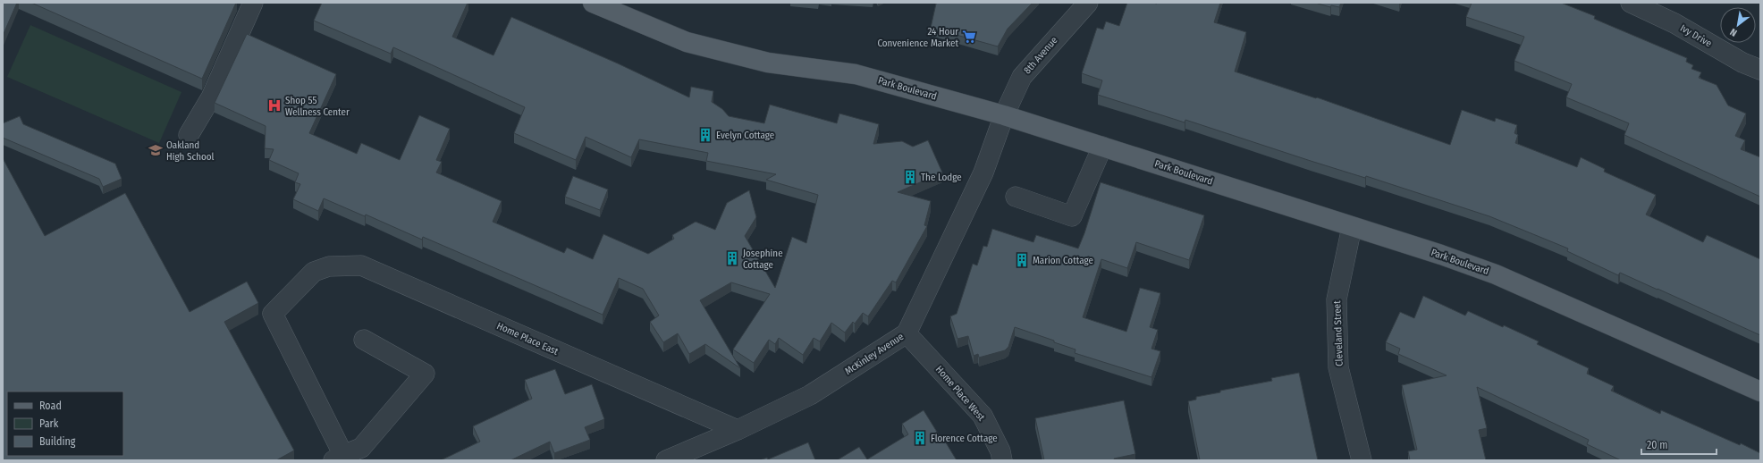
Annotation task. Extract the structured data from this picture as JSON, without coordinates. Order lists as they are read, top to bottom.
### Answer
{
  "streets": {
    "main road": ["Park Boulevard"],
    "street": [
      "Ivy Drive",
      "8th Avenue",
      "Cleveland Street",
      "Home Place East",
      "McKinley Avenue",
      "Home Place West"
    ]
  },
  "crossings": [
    ["8th Avenue", "Park Boulevard"],
    ["8th Avenue", "McKinley Avenue"],
    ["Park Boulevard", "Cleveland Street"],
    ["Park Boulevard", "McKinley Avenue"],
    ["Home Place East", "McKinley Avenue"],
    ["McKinley Avenue", "Home Place West"]
  ],
  "places": {
    "supermarket": ["24 Hour Convenience Market"],
    "hospital": ["Shop 55 Wellness Center"],
    "building": [
      "Evelyn Cottage",
      "The Lodge",
      "Josephine Cottage",
      "Marion Cottage",
      "Florence Cottage"
    ],
    "school or university": ["Oakland High School"]
  },
  "legend": ["Road", "Park", "Building"],
  "scale_bar": "20 m",
  "north": "bottom left"
}
